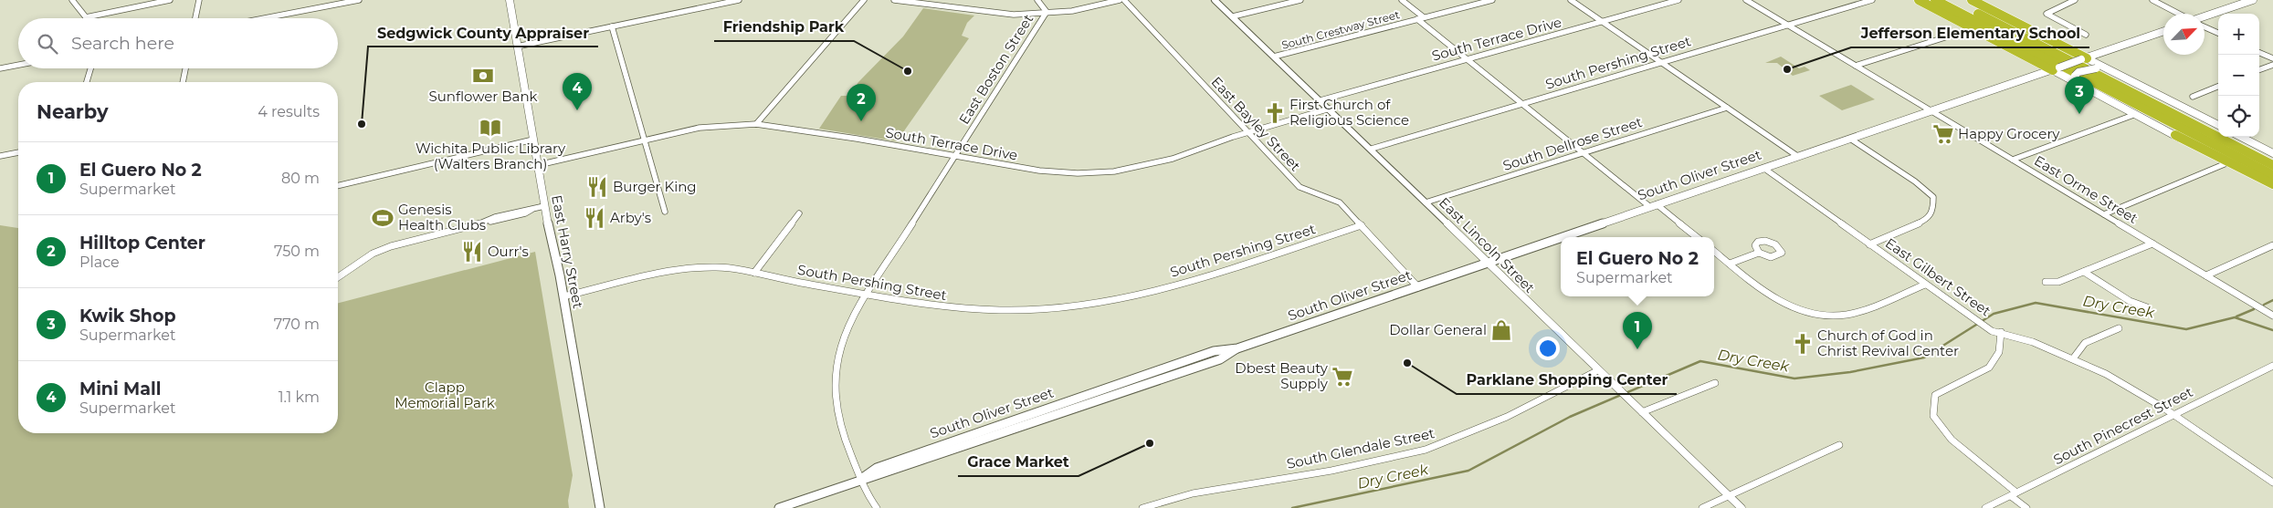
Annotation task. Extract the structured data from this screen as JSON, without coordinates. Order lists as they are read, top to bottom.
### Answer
{
  "streets": {
    "main road": ["South Oliver Street", "East Harry Street"],
    "street": [
      "South Crestway Street",
      "South Terrace Drive",
      "South Pershing Street",
      "East Boston Street",
      "East Bayley Street",
      "South Dellrose Street",
      "East Orme Street",
      "East Lincoln Street",
      "East Gilbert Street",
      "South Pinecrest Street",
      "South Glendale Street"
    ]
  },
  "crossings": [
    ["South Crestway Street", "East Lincoln Street"],
    ["South Terrace Drive", "East Boston Street"],
    ["South Terrace Drive", "East Bayley Street"],
    ["South Terrace Drive", "East Lincoln Street"],
    ["South Terrace Drive", "East Harry Street"],
    ["South Pershing Street", "East Boston Street"],
    ["South Pershing Street", "East Bayley Street"],
    ["South Pershing Street", "East Orme Street"],
    ["South Pershing Street", "East Lincoln Street"],
    ["South Pershing Street", "East Harry Street"],
    ["East Boston Street", "South Oliver Street"],
    ["East Bayley Street", "South Oliver Street"],
    ["South Dellrose Street", "East Lincoln Street"],
    ["South Oliver Street", "East Orme Street"],
    ["South Oliver Street", "East Lincoln Street"],
    ["South Oliver Street", "East Gilbert Street"],
    ["East Lincoln Street", "South Glendale Street"],
    ["East Gilbert Street", "South Pinecrest Street"]
  ],
  "water": ["Dry Creek"],
  "parks": ["Clapp Memorial Park"],
  "places": {
    "other": [
      "Jefferson Elementary School",
      "Friendship Park",
      "Sedgwick County Appraiser",
      "Parklane Shopping Center",
      "Grace Market"
    ],
    "bank": ["Sunflower Bank"],
    "church": ["First Church of Religious Science", "Church of God in Christ Revival Center"],
    "library": ["Wichita Public Library (Walters Branch)"],
    "supermarket": ["Happy Grocery", "Dbest Beauty Supply"],
    "restaurant": ["Burger King", "Arby's", "Ourr's"],
    "sports": ["Genesis Health Clubs"],
    "shop": ["Dollar General"]
  },
  "north": "top right",
  "page": {
    "map_buttons": ["+", "−"],
    "search": "Search here",
    "pins": [
      "4",
      "3",
      "2",
      "1"
    ],
    "heading": ["Nearby", "4 results"],
    "list": [
      {
        "mark": "1",
        "name": "El Guero No 2",
        "note": "Supermarket",
        "value": "80 m"
      },
      {
        "mark": "2",
        "name": "Hilltop Center",
        "note": "Place",
        "value": "750 m"
      },
      {
        "mark": "3",
        "name": "Kwik Shop",
        "note": "Supermarket",
        "value": "770 m"
      },
      {
        "mark": "4",
        "name": "Mini Mall",
        "note": "Supermarket",
        "value": "1.1 km"
      }
    ],
    "popup": ["El Guero No 2", "Supermarket"]
  }
}
